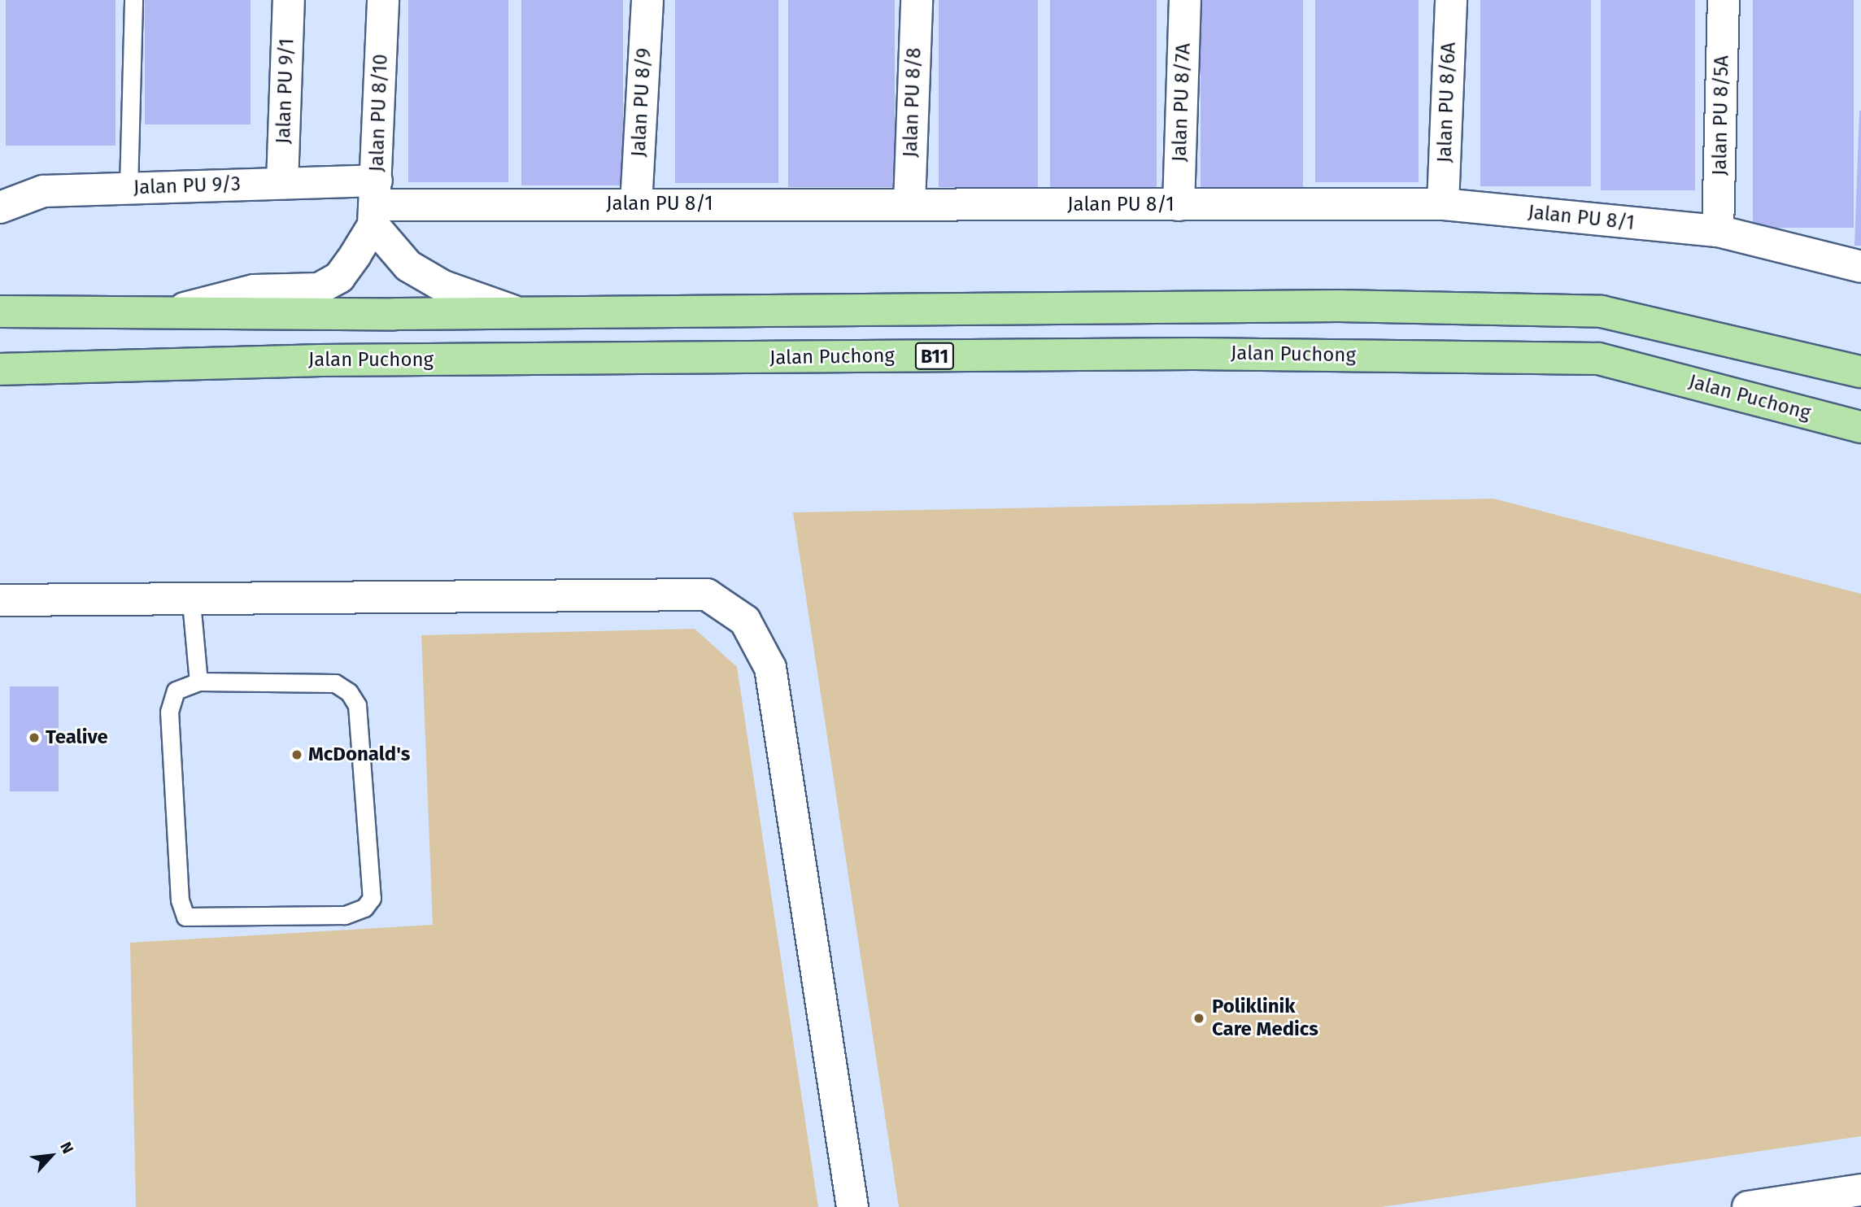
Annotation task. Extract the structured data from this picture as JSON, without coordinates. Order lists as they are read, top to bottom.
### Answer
{
  "streets": {
    "main road": ["Jalan Puchong", "B11"],
    "street": [
      "Jalan PU 9/1",
      "Jalan PU 8/9",
      "Jalan PU 8/8",
      "Jalan PU 8/7A",
      "Jalan PU 8/6A",
      "Jalan PU 8/10",
      "Jalan PU 8/5A",
      "Jalan PU 9/3",
      "Jalan PU 8/1"
    ]
  },
  "crossings": [
    ["Jalan PU 9/1", "Jalan PU 9/3"],
    ["Jalan PU 8/9", "Jalan PU 8/1"],
    ["Jalan PU 8/8", "Jalan PU 8/1"],
    ["Jalan PU 8/7A", "Jalan PU 8/1"],
    ["Jalan PU 8/6A", "Jalan PU 8/1"],
    ["Jalan PU 8/10", "Jalan PU 9/3"],
    ["Jalan PU 8/10", "Jalan PU 8/1"],
    ["Jalan PU 8/5A", "Jalan PU 8/1"],
    ["Jalan PU 9/3", "Jalan PU 8/1"]
  ],
  "places": ["Tealive", "McDonald's", "Poliklinik Care Medics"],
  "north": "top right"
}
